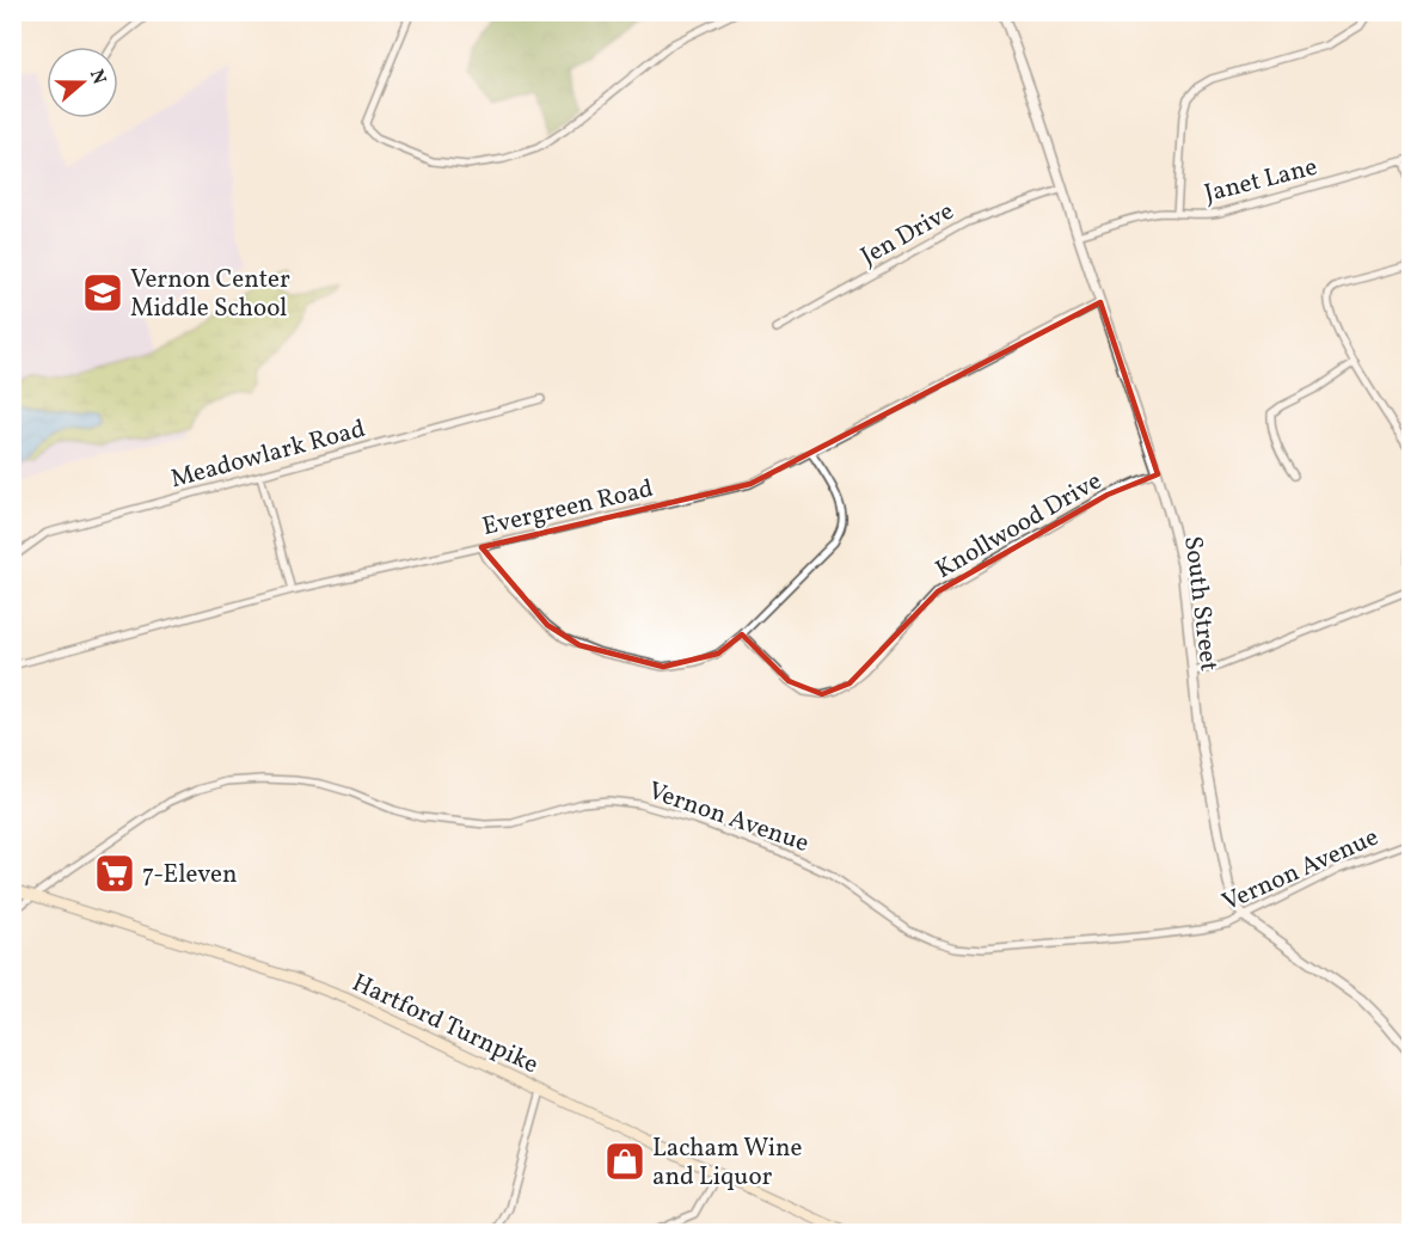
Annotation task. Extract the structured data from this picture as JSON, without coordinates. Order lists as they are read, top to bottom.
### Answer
{
  "streets": {
    "main road": ["Hartford Turnpike"],
    "street": [
      "Janet Lane",
      "Jen Drive",
      "Meadowlark Road",
      "Evergreen Road",
      "Knollwood Drive",
      "South Street",
      "Vernon Avenue"
    ]
  },
  "crossings": [
    ["Janet Lane", "South Street"],
    ["Jen Drive", "South Street"],
    ["Evergreen Road", "South Street"],
    ["Knollwood Drive", "South Street"],
    ["South Street", "Vernon Avenue"],
    ["Vernon Avenue", "Hartford Turnpike"]
  ],
  "places": {
    "school or university": ["Vernon Center Middle School"],
    "supermarket": ["7-Eleven"],
    "shop": ["Lacham Wine and Liquor"]
  },
  "north": "right"
}
